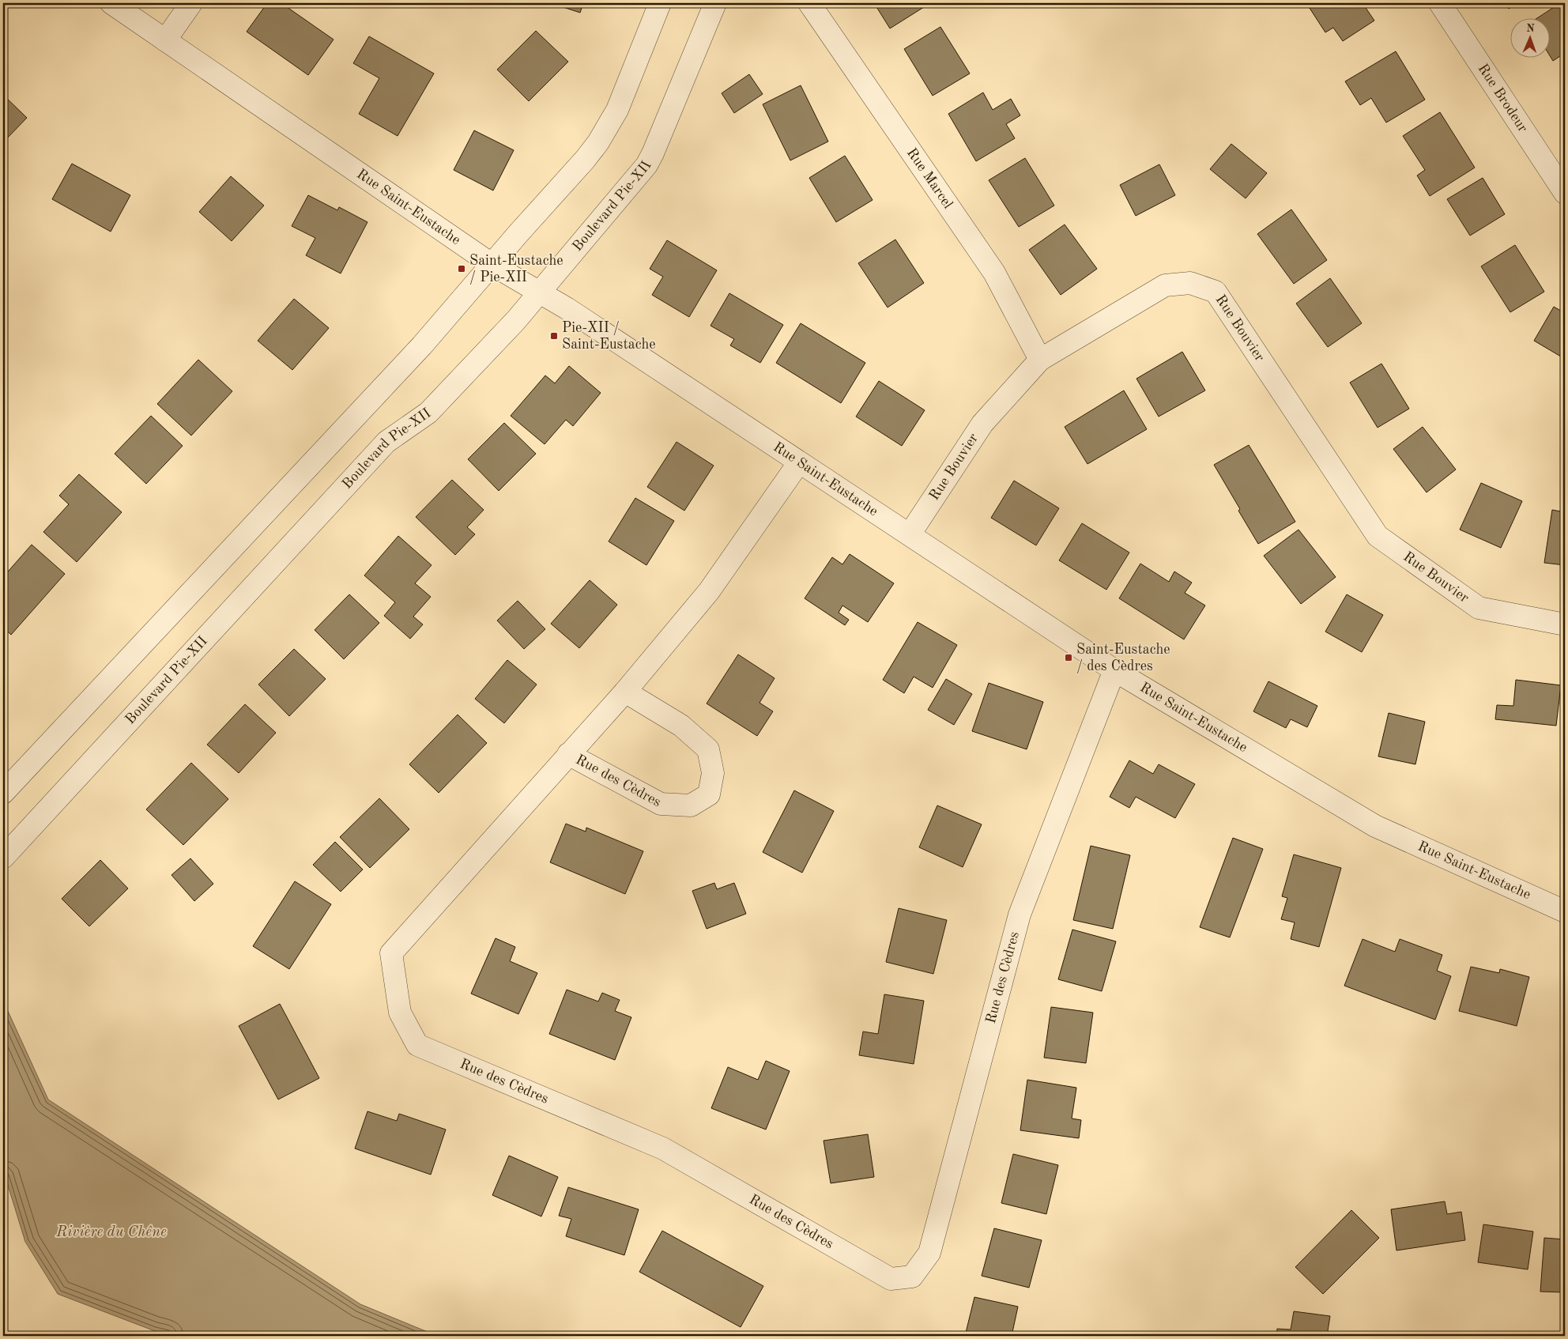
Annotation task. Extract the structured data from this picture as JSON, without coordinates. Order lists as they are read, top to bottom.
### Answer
{
  "streets": {
    "street": [
      "Rue Brodeur",
      "Rue Marcel",
      "Boulevard Pie-XII",
      "Rue Saint-Eustache",
      "Rue Bouvier",
      "Rue des Cèdres"
    ]
  },
  "crossings": [
    ["Rue Marcel", "Rue Bouvier"],
    ["Boulevard Pie-XII", "Rue Saint-Eustache"],
    ["Rue Saint-Eustache", "Rue Bouvier"],
    ["Rue Saint-Eustache", "Rue des Cèdres"]
  ],
  "water": ["Rivière du Chêne"],
  "places": {
    "transit": ["Saint-Eustache / Pie-XII", "Pie-XII / Saint-Eustache", "Saint-Eustache / des Cèdres"]
  },
  "north": "top"
}
